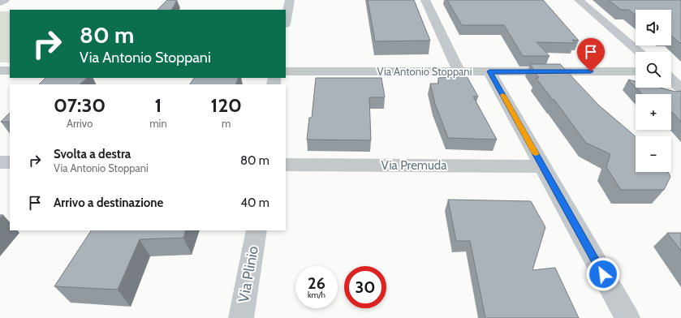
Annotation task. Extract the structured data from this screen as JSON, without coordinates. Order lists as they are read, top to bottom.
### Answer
{
  "streets": {
    "street": ["Via Antonio Stoppani", "Via Premuda", "Via Plinio"]
  },
  "page": {
    "map_buttons": ["+", "−"],
    "turn": ["80 m", "Via Antonio Stoppani"],
    "eta": [
      "07:30",
      "Arrivo",
      "1",
      "min",
      "120",
      "m"
    ],
    "list": [
      {
        "name": "Svolta a destra",
        "note": "Via Antonio Stoppani",
        "value": "80 m"
      },
      {
        "name": "Arrivo a destinazione",
        "value": "40 m"
      }
    ],
    "speed": "26 km/h",
    "limit": "30"
  }
}
